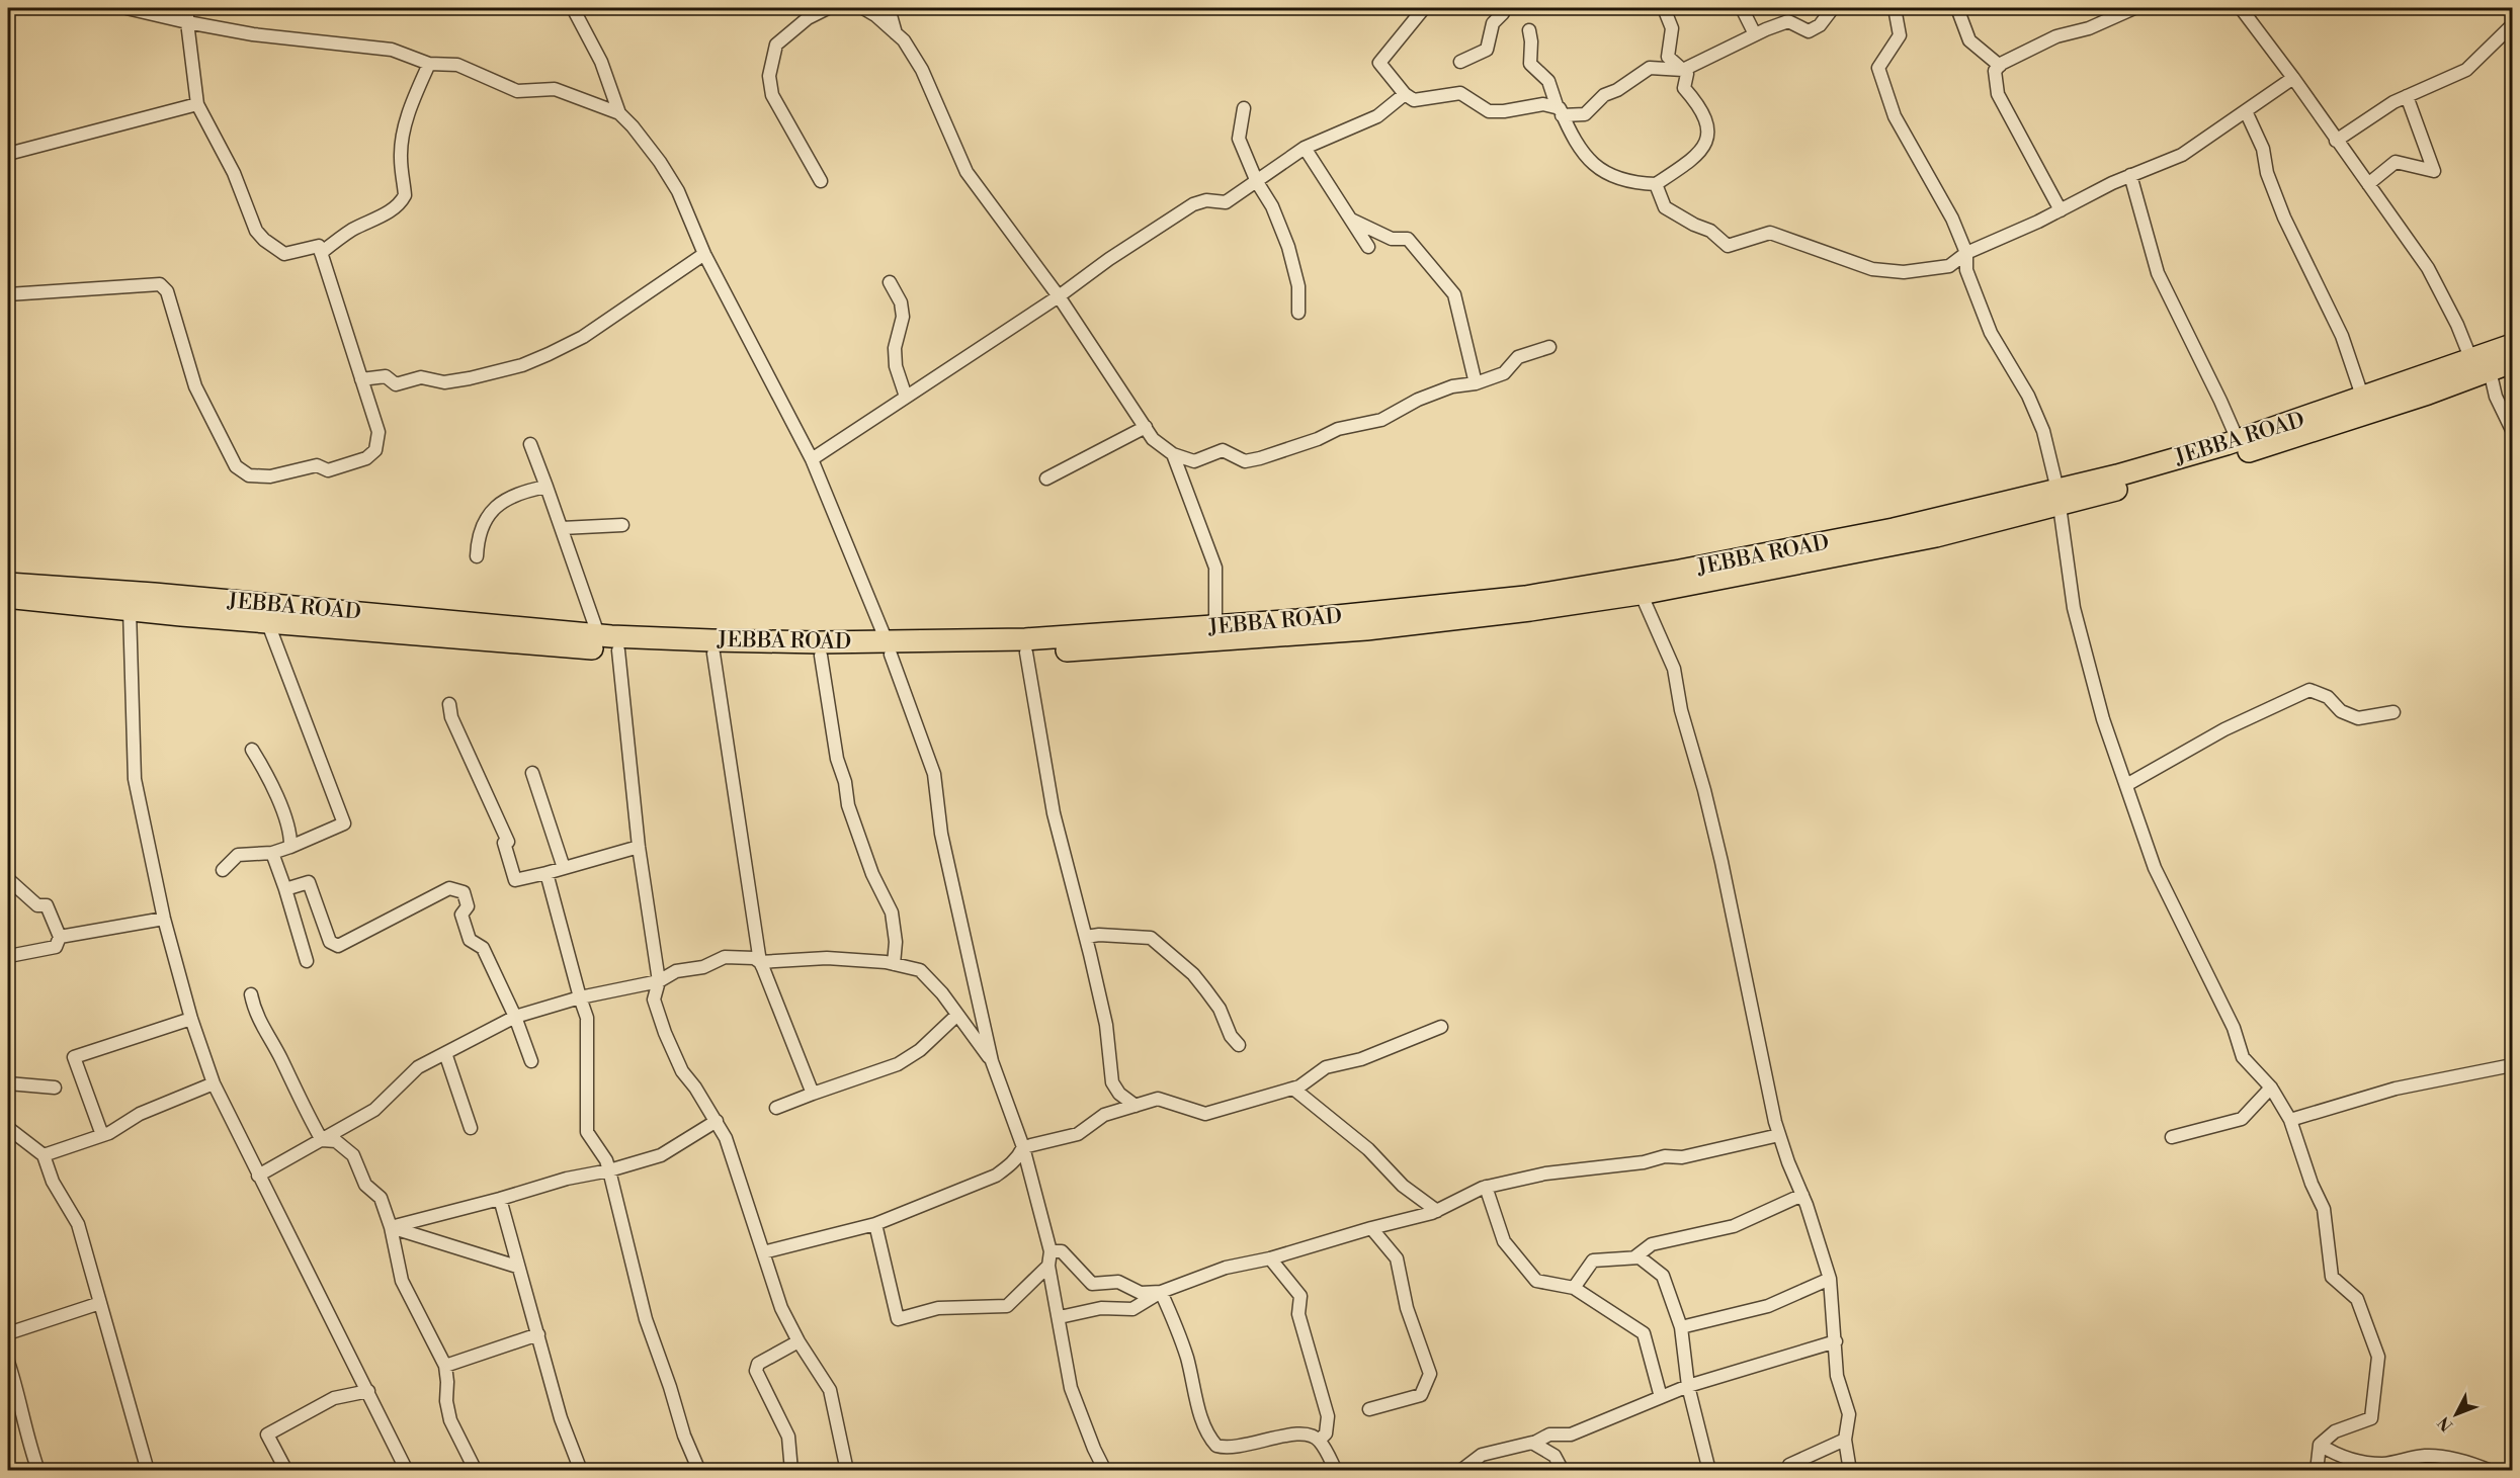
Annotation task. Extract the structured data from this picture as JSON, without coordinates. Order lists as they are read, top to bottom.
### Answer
{
  "streets": {
    "highway": ["JEBBA ROAD"]
  },
  "north": "bottom left"
}
